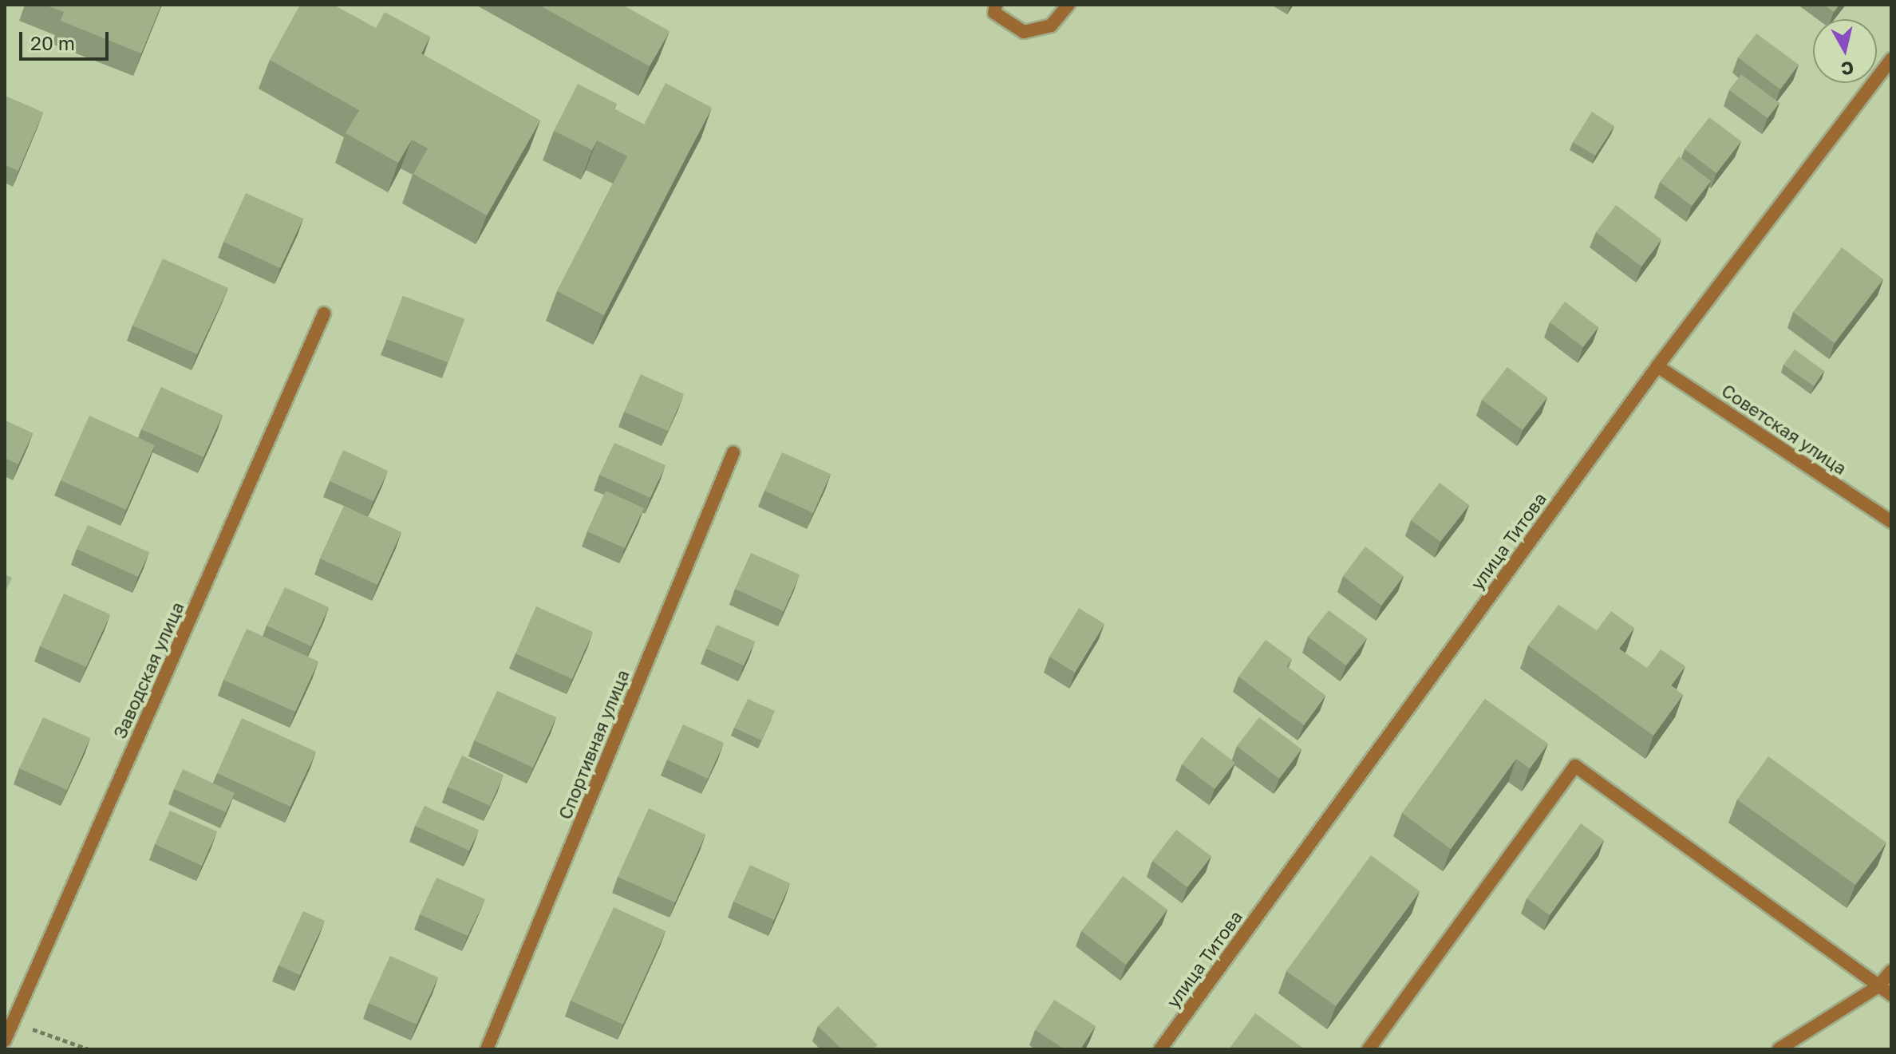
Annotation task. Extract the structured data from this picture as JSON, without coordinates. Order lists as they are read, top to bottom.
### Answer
{
  "streets": {
    "street": [
      "Советская улица",
      "улица Титова",
      "Заводская улица",
      "Спортивная улица"
    ]
  },
  "crossings": [
    ["Советская улица", "улица Титова"]
  ],
  "scale_bar": "20 m",
  "north": "bottom"
}
